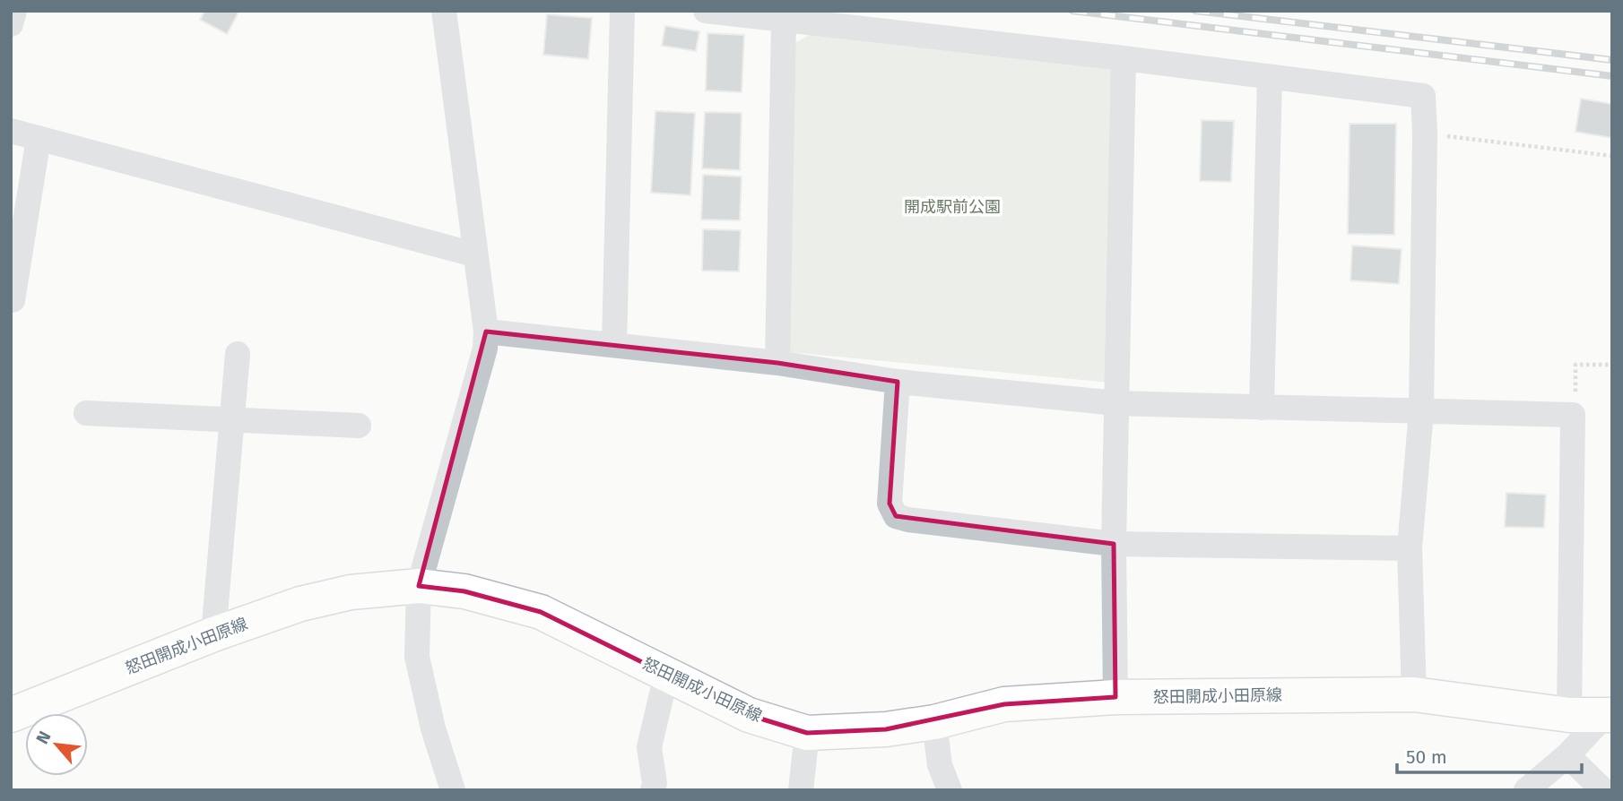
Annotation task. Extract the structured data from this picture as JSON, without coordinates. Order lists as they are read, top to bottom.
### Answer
{
  "streets": {
    "main road": ["怒田開成小田原線"]
  },
  "parks": ["開成駅前公園"],
  "scale_bar": "50 m",
  "north": "top left"
}
